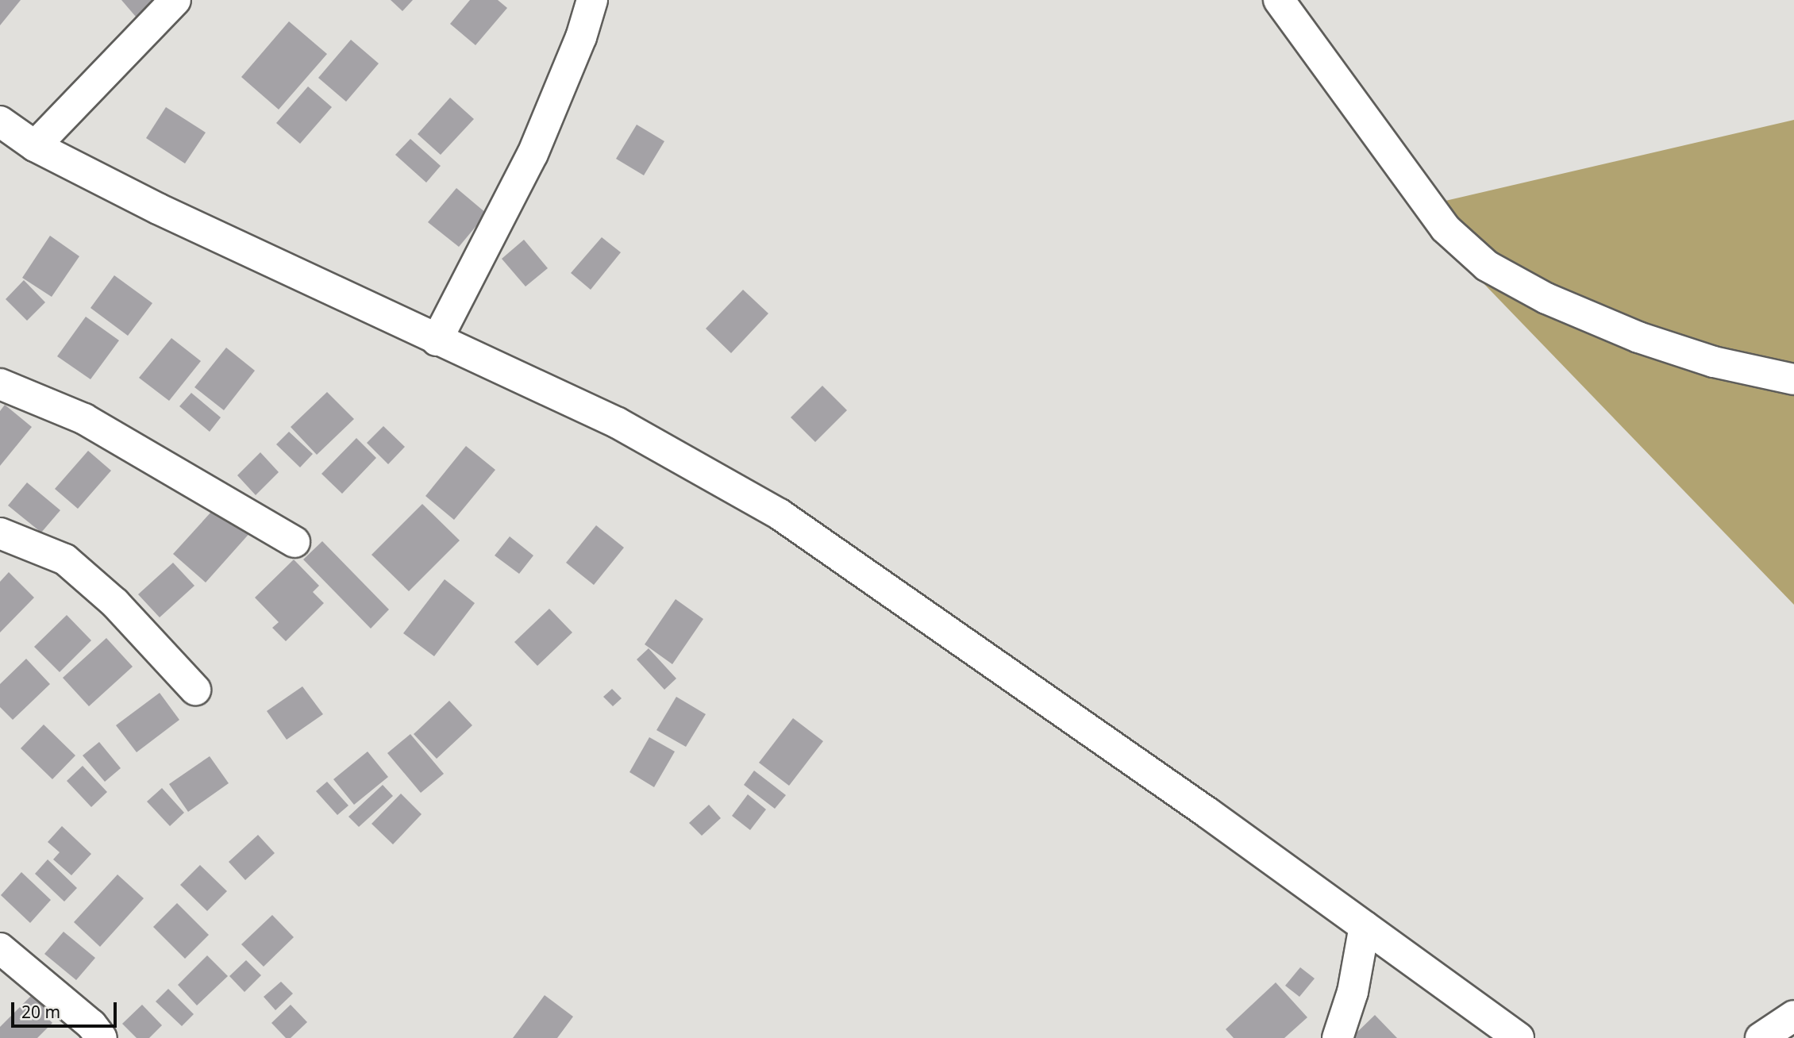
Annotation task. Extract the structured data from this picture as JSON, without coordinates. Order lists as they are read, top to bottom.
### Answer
{
  "scale_bar": "20 m"
}
